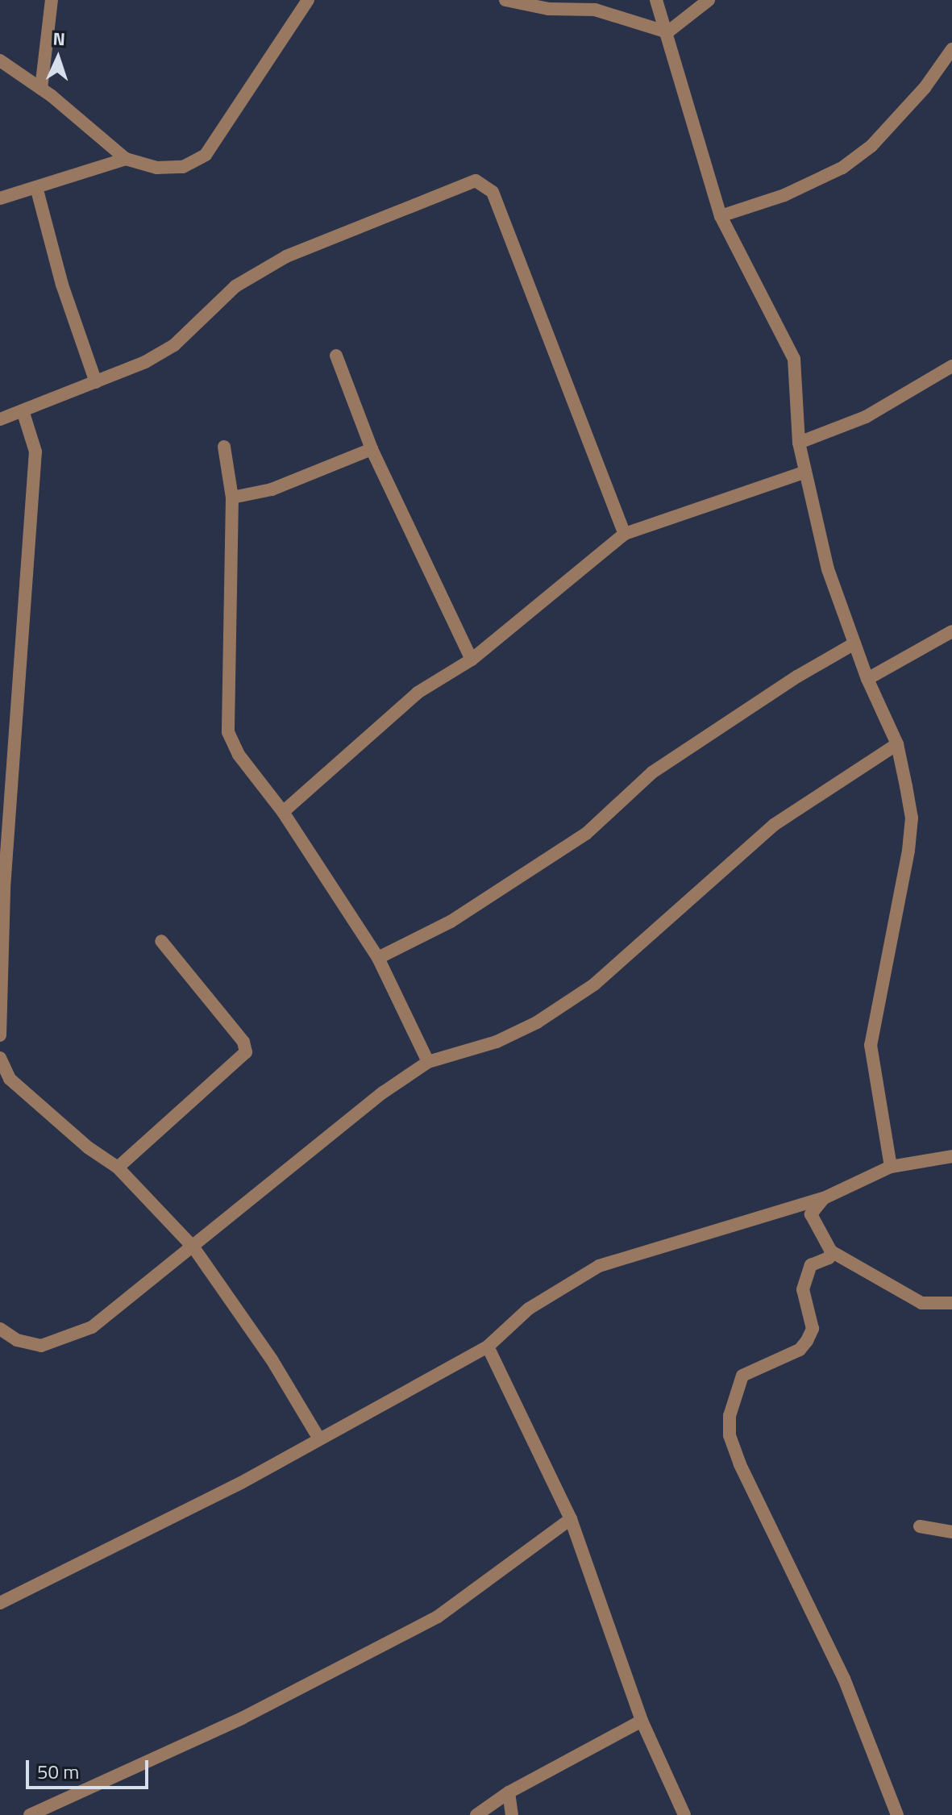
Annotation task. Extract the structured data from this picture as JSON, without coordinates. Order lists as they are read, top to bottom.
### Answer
{
  "scale_bar": "50 m",
  "north": "top"
}
